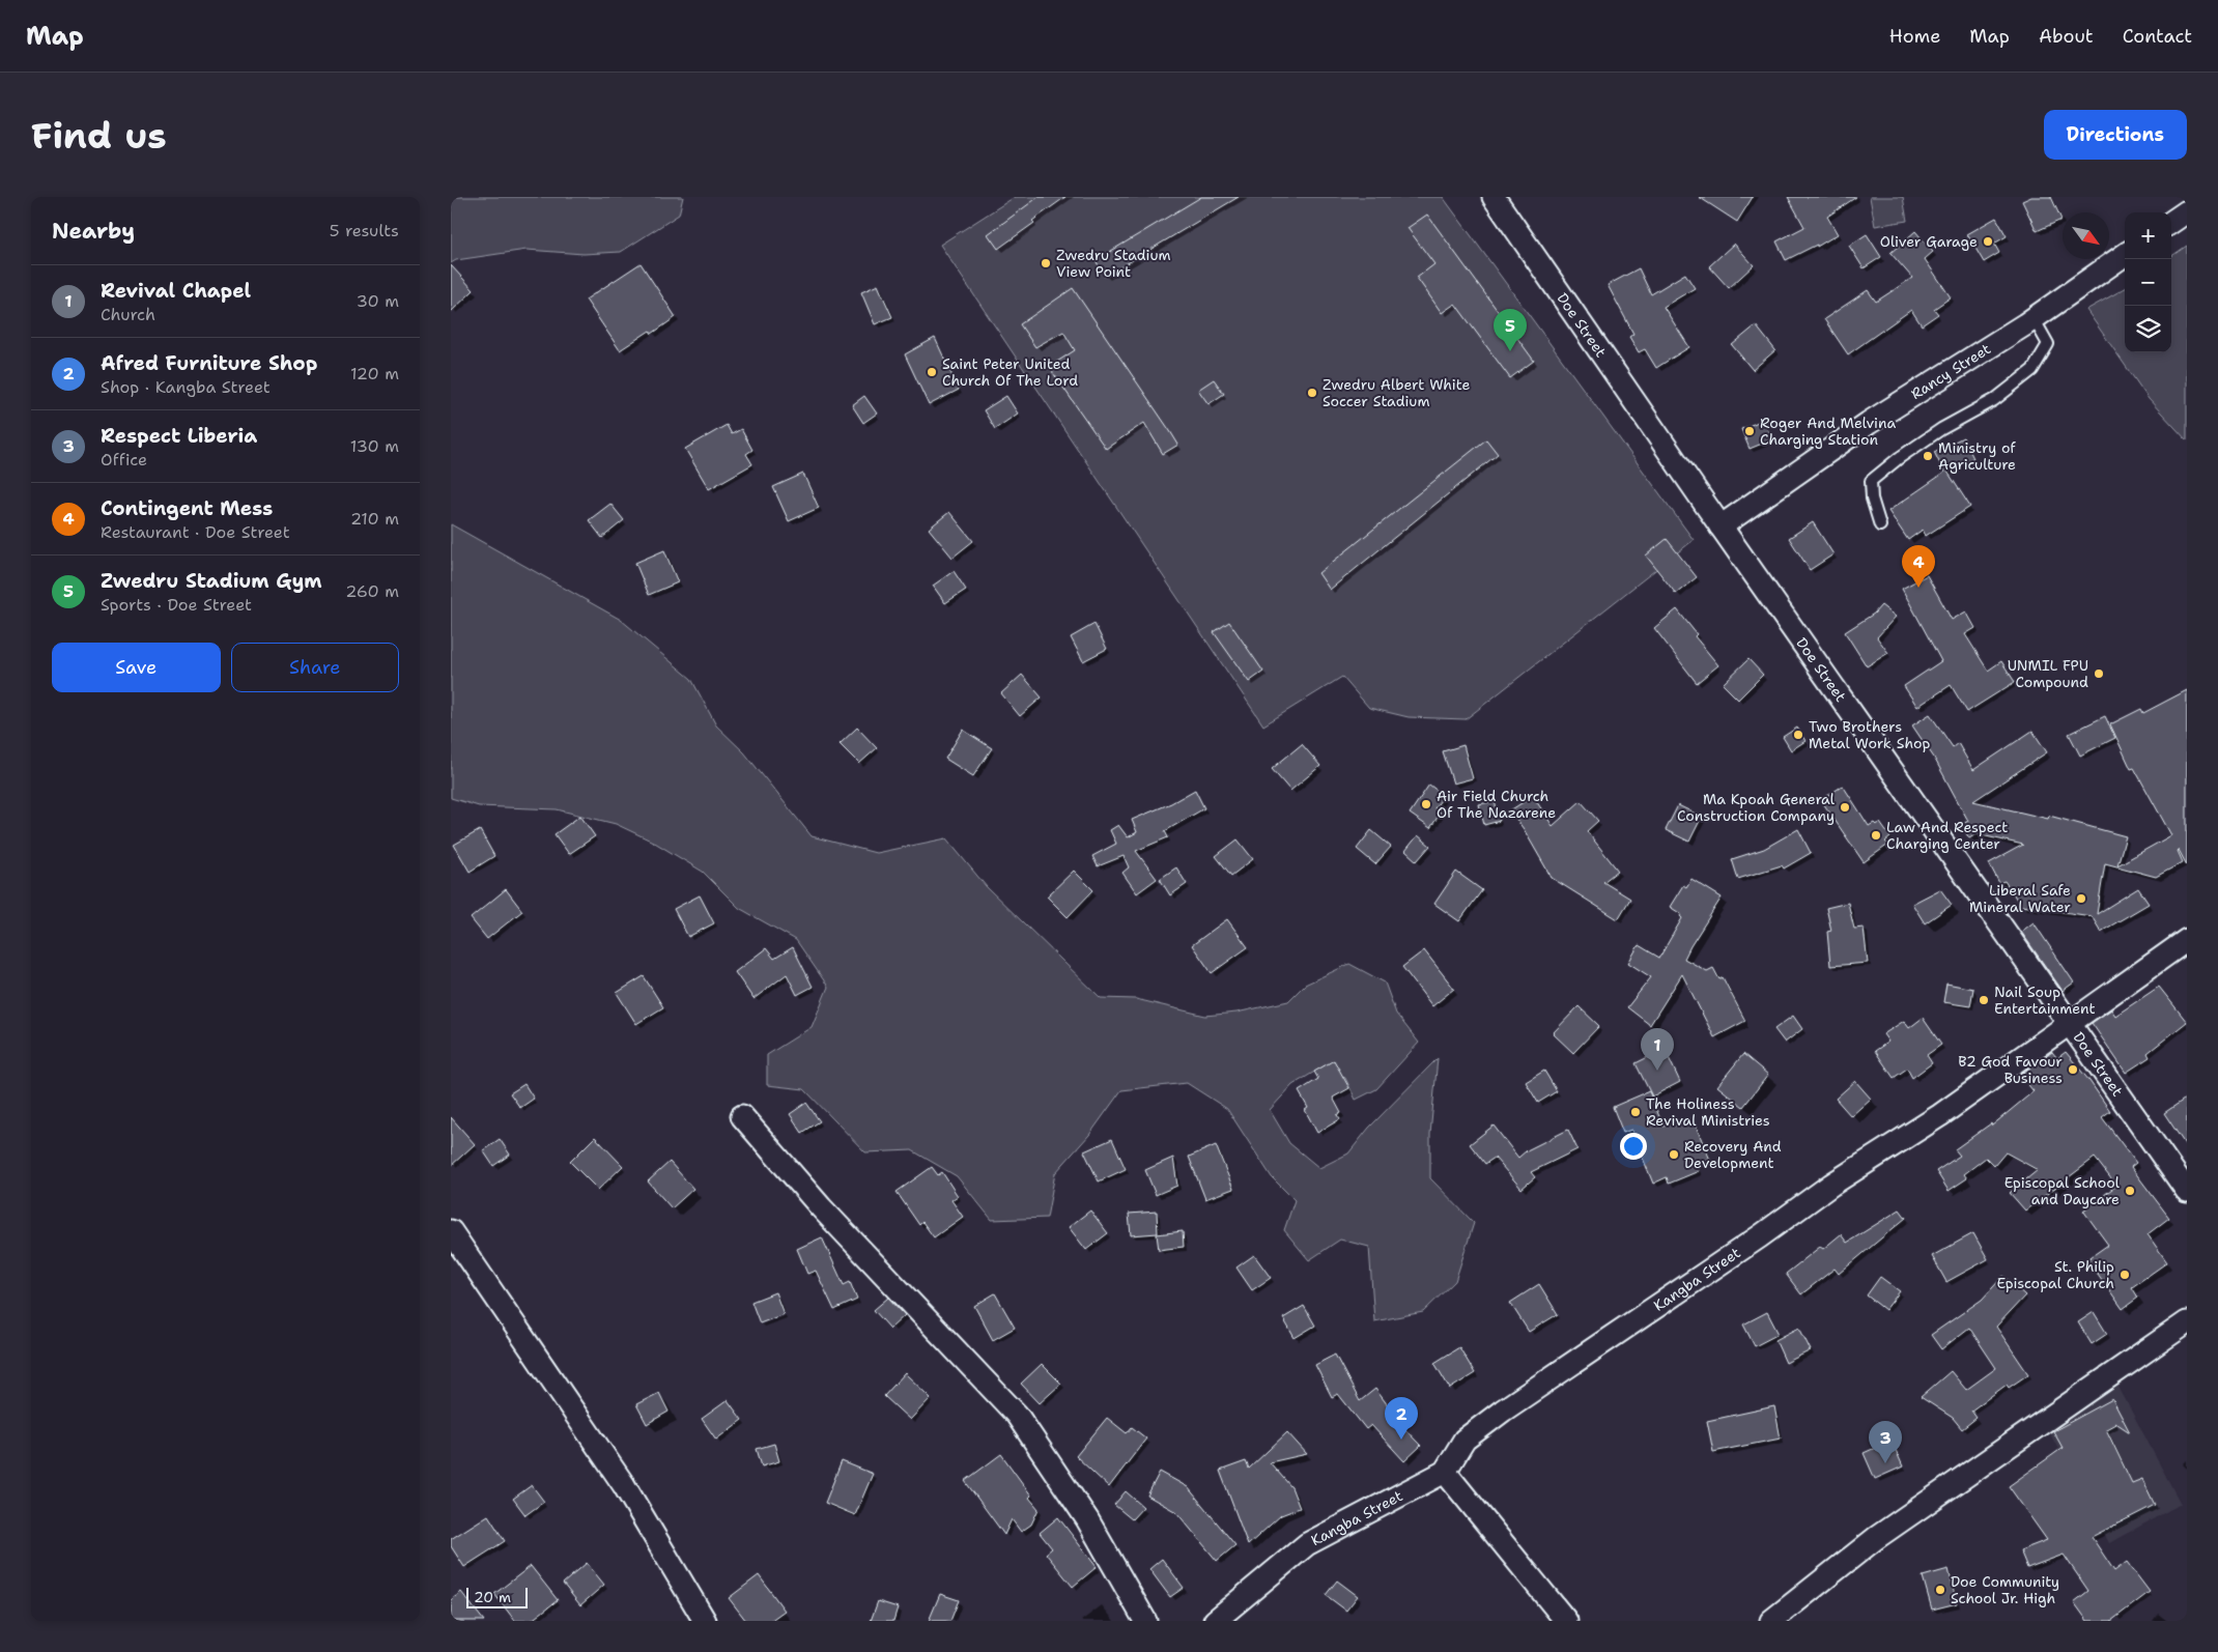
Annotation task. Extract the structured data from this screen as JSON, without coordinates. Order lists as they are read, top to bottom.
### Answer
{
  "streets": {
    "street": ["Doe Street", "Rancy Street", "Kangba Street"]
  },
  "crossings": [
    ["Doe Street", "Rancy Street"],
    ["Doe Street", "Kangba Street"]
  ],
  "places": [
    "Oliver Garage",
    "Zwedru Stadium View Point",
    "Saint Peter United Church Of The Lord",
    "Zwedru Albert White Soccer Stadium",
    "Roger And Melvina Charging Station",
    "Ministry of Agriculture",
    "UNMIL FPU Compound",
    "Two Brothers Metal Work Shop",
    "Air Field Church Of The Nazarene",
    "Ma Kpoah General Construction Company",
    "Law And Respect Charging Center",
    "Liberal Safe Mineral Water",
    "Nail Soup Entertainment",
    "B2 God Favour Business",
    "The Holiness Revival Ministries",
    "Recovery And Development",
    "Episcopal School and Daycare",
    "St. Philip Episcopal Church",
    "Doe Community School Jr. High"
  ],
  "scale_bar": "20 m",
  "north": "bottom right",
  "page": {
    "header": "Map",
    "nav": [
      "Home",
      "Map",
      "About",
      "Contact"
    ],
    "buttons": [
      "Directions",
      ["Save", "Share"]
    ],
    "title": "Find us",
    "heading": ["Nearby", "5 results"],
    "map_buttons": ["+", "−"],
    "list": [
      {
        "mark": "1",
        "name": "Revival Chapel",
        "note": "Church",
        "value": "30 m"
      },
      {
        "mark": "2",
        "name": "Afred Furniture Shop",
        "note": "Shop · Kangba Street",
        "value": "120 m"
      },
      {
        "mark": "3",
        "name": "Respect Liberia",
        "note": "Office",
        "value": "130 m"
      },
      {
        "mark": "4",
        "name": "Contingent Mess",
        "note": "Restaurant · Doe Street",
        "value": "210 m"
      },
      {
        "mark": "5",
        "name": "Zwedru Stadium Gym",
        "note": "Sports · Doe Street",
        "value": "260 m"
      }
    ],
    "pins": [
      "5",
      "4",
      "1",
      "2",
      "3"
    ],
    "scale": "20 m"
  }
}
